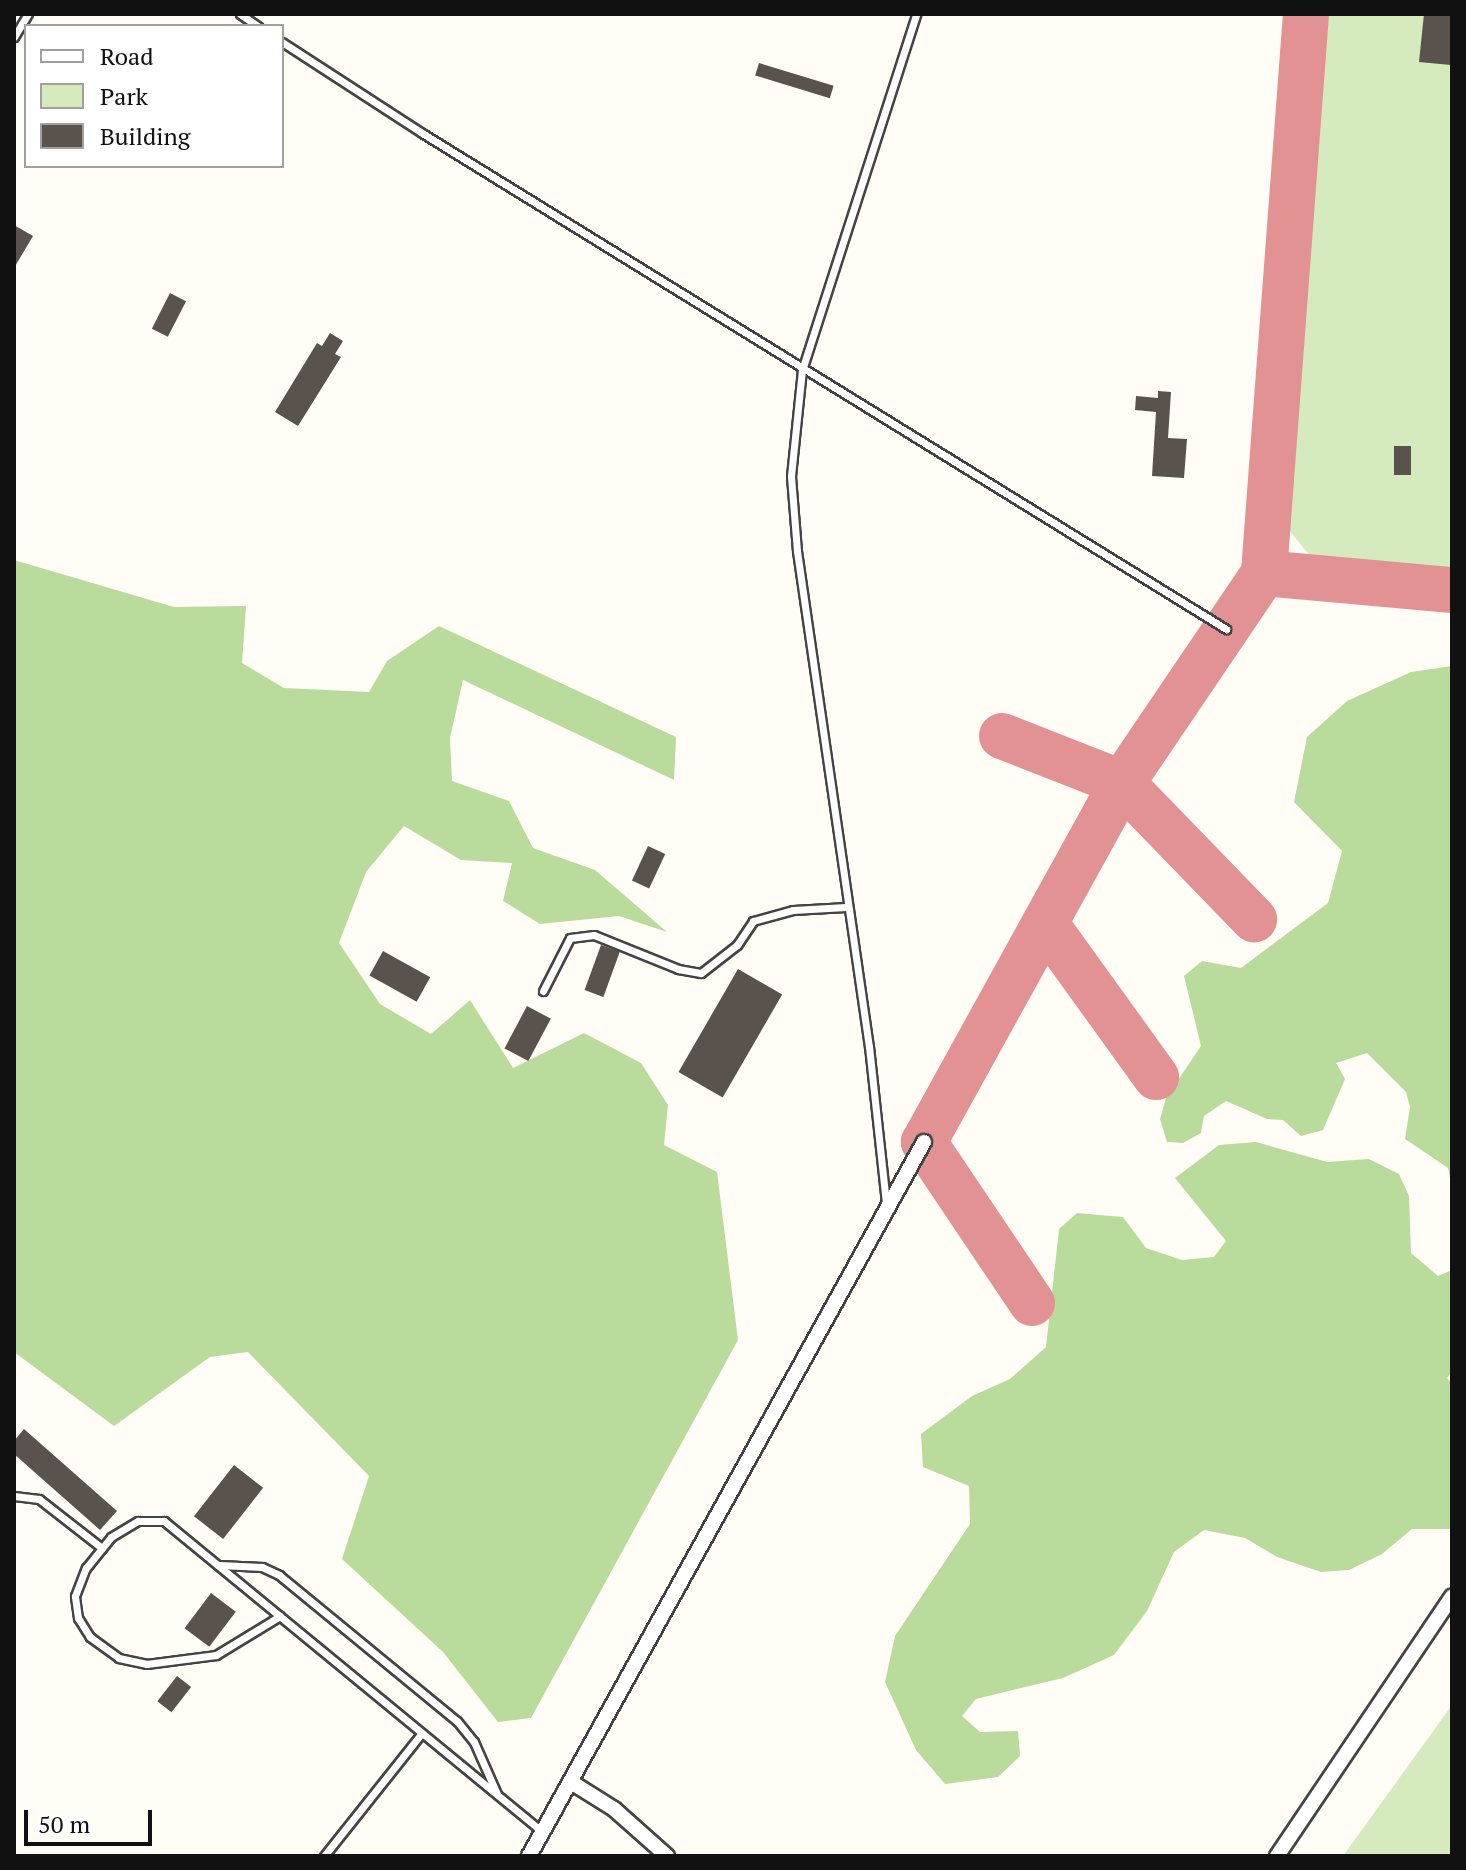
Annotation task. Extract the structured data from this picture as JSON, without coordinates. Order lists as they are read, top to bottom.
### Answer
{
  "legend": ["Road", "Park", "Building"],
  "scale_bar": "50 m"
}
